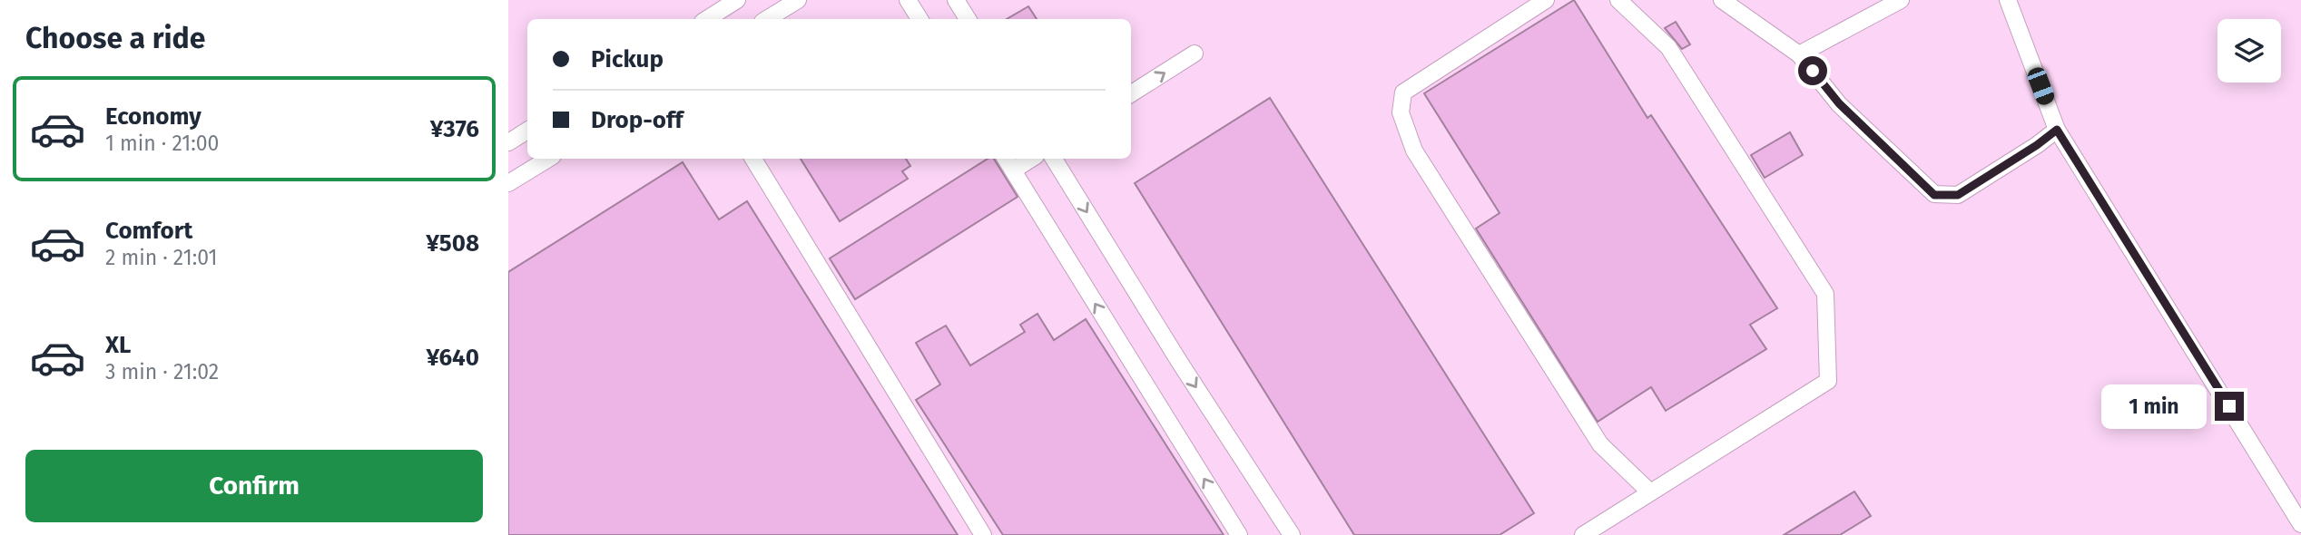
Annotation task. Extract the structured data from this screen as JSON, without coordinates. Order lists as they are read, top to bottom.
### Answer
{
  "page": {
    "heading": "Choose a ride",
    "banner": ["Pickup", "Drop-off"],
    "list": [
      {
        "name": "Economy",
        "note": "1 min · 21:00",
        "value": "¥376"
      },
      {
        "name": "Comfort",
        "note": "2 min · 21:01",
        "value": "¥508"
      },
      {
        "name": "XL",
        "note": "3 min · 21:02",
        "value": "¥640"
      }
    ],
    "bubble": "1 min",
    "buttons": "Confirm"
  }
}
